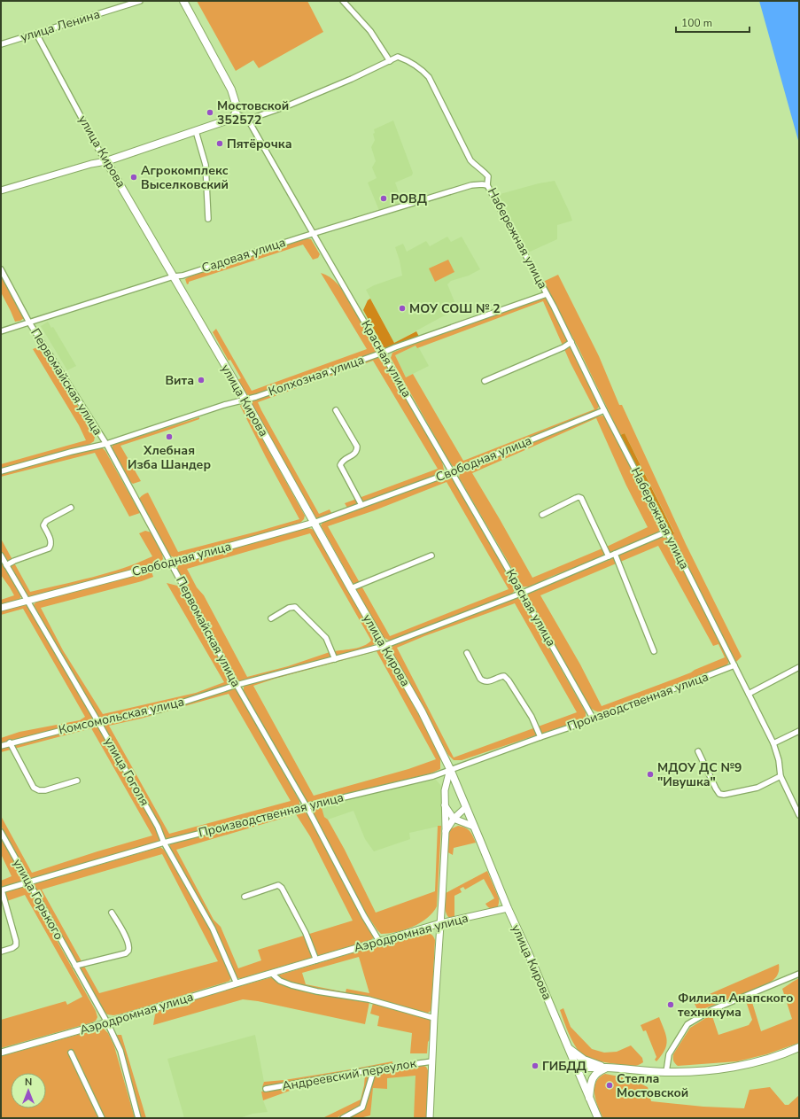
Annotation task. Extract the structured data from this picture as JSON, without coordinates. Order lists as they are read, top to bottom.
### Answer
{
  "streets": {
    "main road": ["улица Кирова"],
    "street": [
      "улица Ленина",
      "Набережная улица",
      "Садовая улица",
      "Красная улица",
      "Колхозная улица",
      "Первомайская улица",
      "Свободная улица",
      "Производственная улица",
      "Комсомольская улица",
      "улица Гоголя",
      "улица Горького",
      "Аэродромная улица",
      "Андреевский переулок"
    ]
  },
  "crossings": [
    ["улица Ленина", "улица Кирова"],
    ["улица Кирова", "Садовая улица"],
    ["улица Кирова", "Колхозная улица"],
    ["улица Кирова", "Свободная улица"],
    ["улица Кирова", "Производственная улица"],
    ["улица Кирова", "Комсомольская улица"],
    ["улица Кирова", "Аэродромная улица"],
    ["Набережная улица", "Садовая улица"],
    ["Набережная улица", "Колхозная улица"],
    ["Набережная улица", "Свободная улица"],
    ["Набережная улица", "Производственная улица"],
    ["Набережная улица", "Комсомольская улица"],
    ["Садовая улица", "Красная улица"],
    ["Садовая улица", "Первомайская улица"],
    ["Красная улица", "Колхозная улица"],
    ["Красная улица", "Свободная улица"],
    ["Красная улица", "Производственная улица"],
    ["Красная улица", "Комсомольская улица"],
    ["Колхозная улица", "Первомайская улица"],
    ["Первомайская улица", "Свободная улица"],
    ["Первомайская улица", "Производственная улица"],
    ["Первомайская улица", "Комсомольская улица"],
    ["Первомайская улица", "Аэродромная улица"],
    ["Свободная улица", "улица Гоголя"],
    ["Производственная улица", "улица Гоголя"],
    ["Производственная улица", "улица Горького"],
    ["Комсомольская улица", "улица Гоголя"],
    ["улица Гоголя", "Аэродромная улица"],
    ["улица Горького", "Аэродромная улица"]
  ],
  "places": [
    "Мостовской 352572",
    "Пятёрочка",
    "Агрокомплекс Выселковский",
    "РОВД",
    "МОУ СОШ № 2",
    "Вита",
    "Хлебная Изба Шандер",
    "МДОУ ДС №9 \"Ивушка\"",
    "Филиал Анапского техникума",
    "ГИБДД",
    "Стелла Мостовской"
  ],
  "scale_bar": "100 m",
  "north": "top"
}
